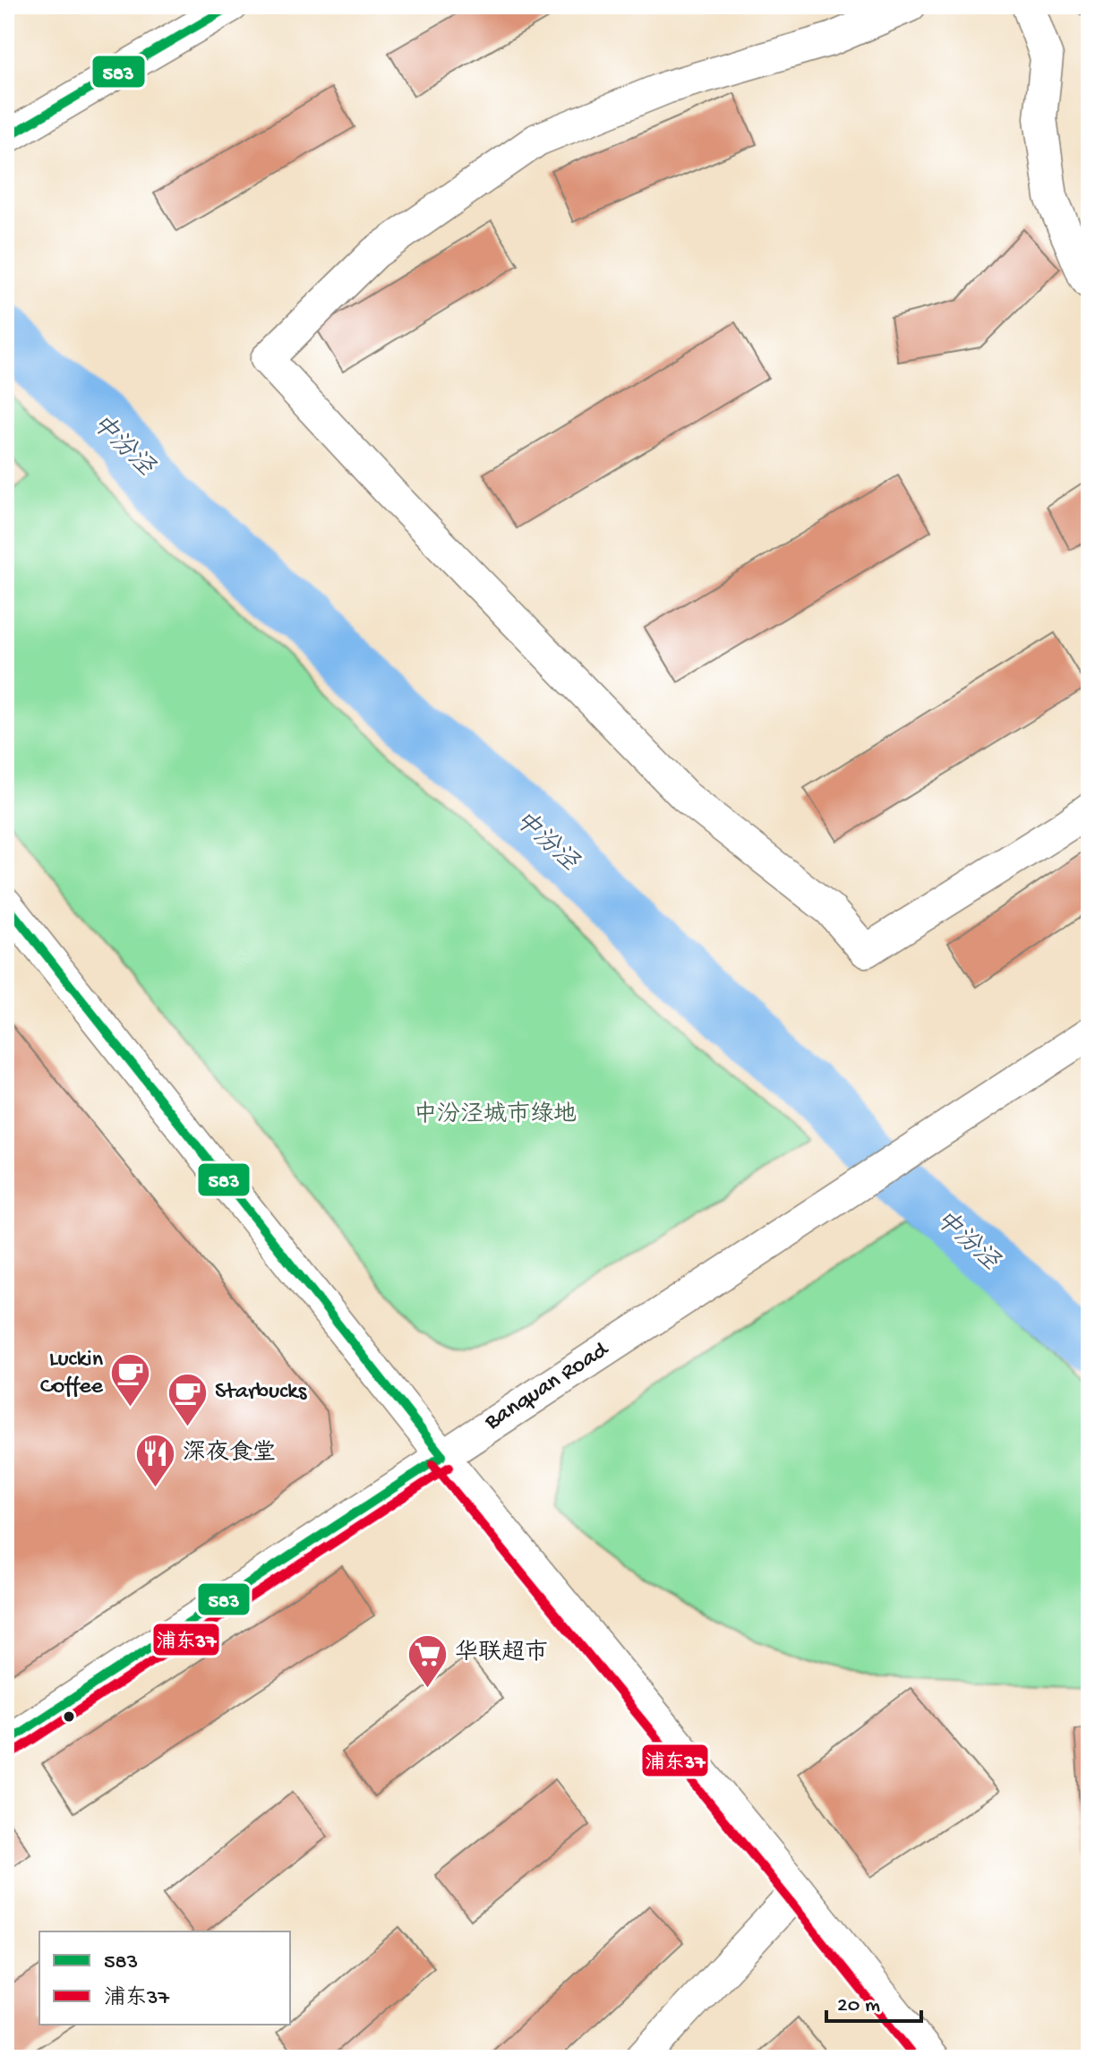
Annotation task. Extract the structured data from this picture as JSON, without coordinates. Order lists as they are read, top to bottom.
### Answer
{
  "streets": {
    "street": ["Banquan Road"]
  },
  "water": ["中汾泾"],
  "parks": ["中汾泾城市绿地"],
  "places": {
    "cafe": ["Luckin Coffee", "Starbucks"],
    "restaurant": ["深夜食堂"],
    "supermarket": ["华联超市"]
  },
  "lines": ["transit line 583", "transit line 浦东37"],
  "legend": ["583", "浦东37"],
  "scale_bar": "20 m"
}
